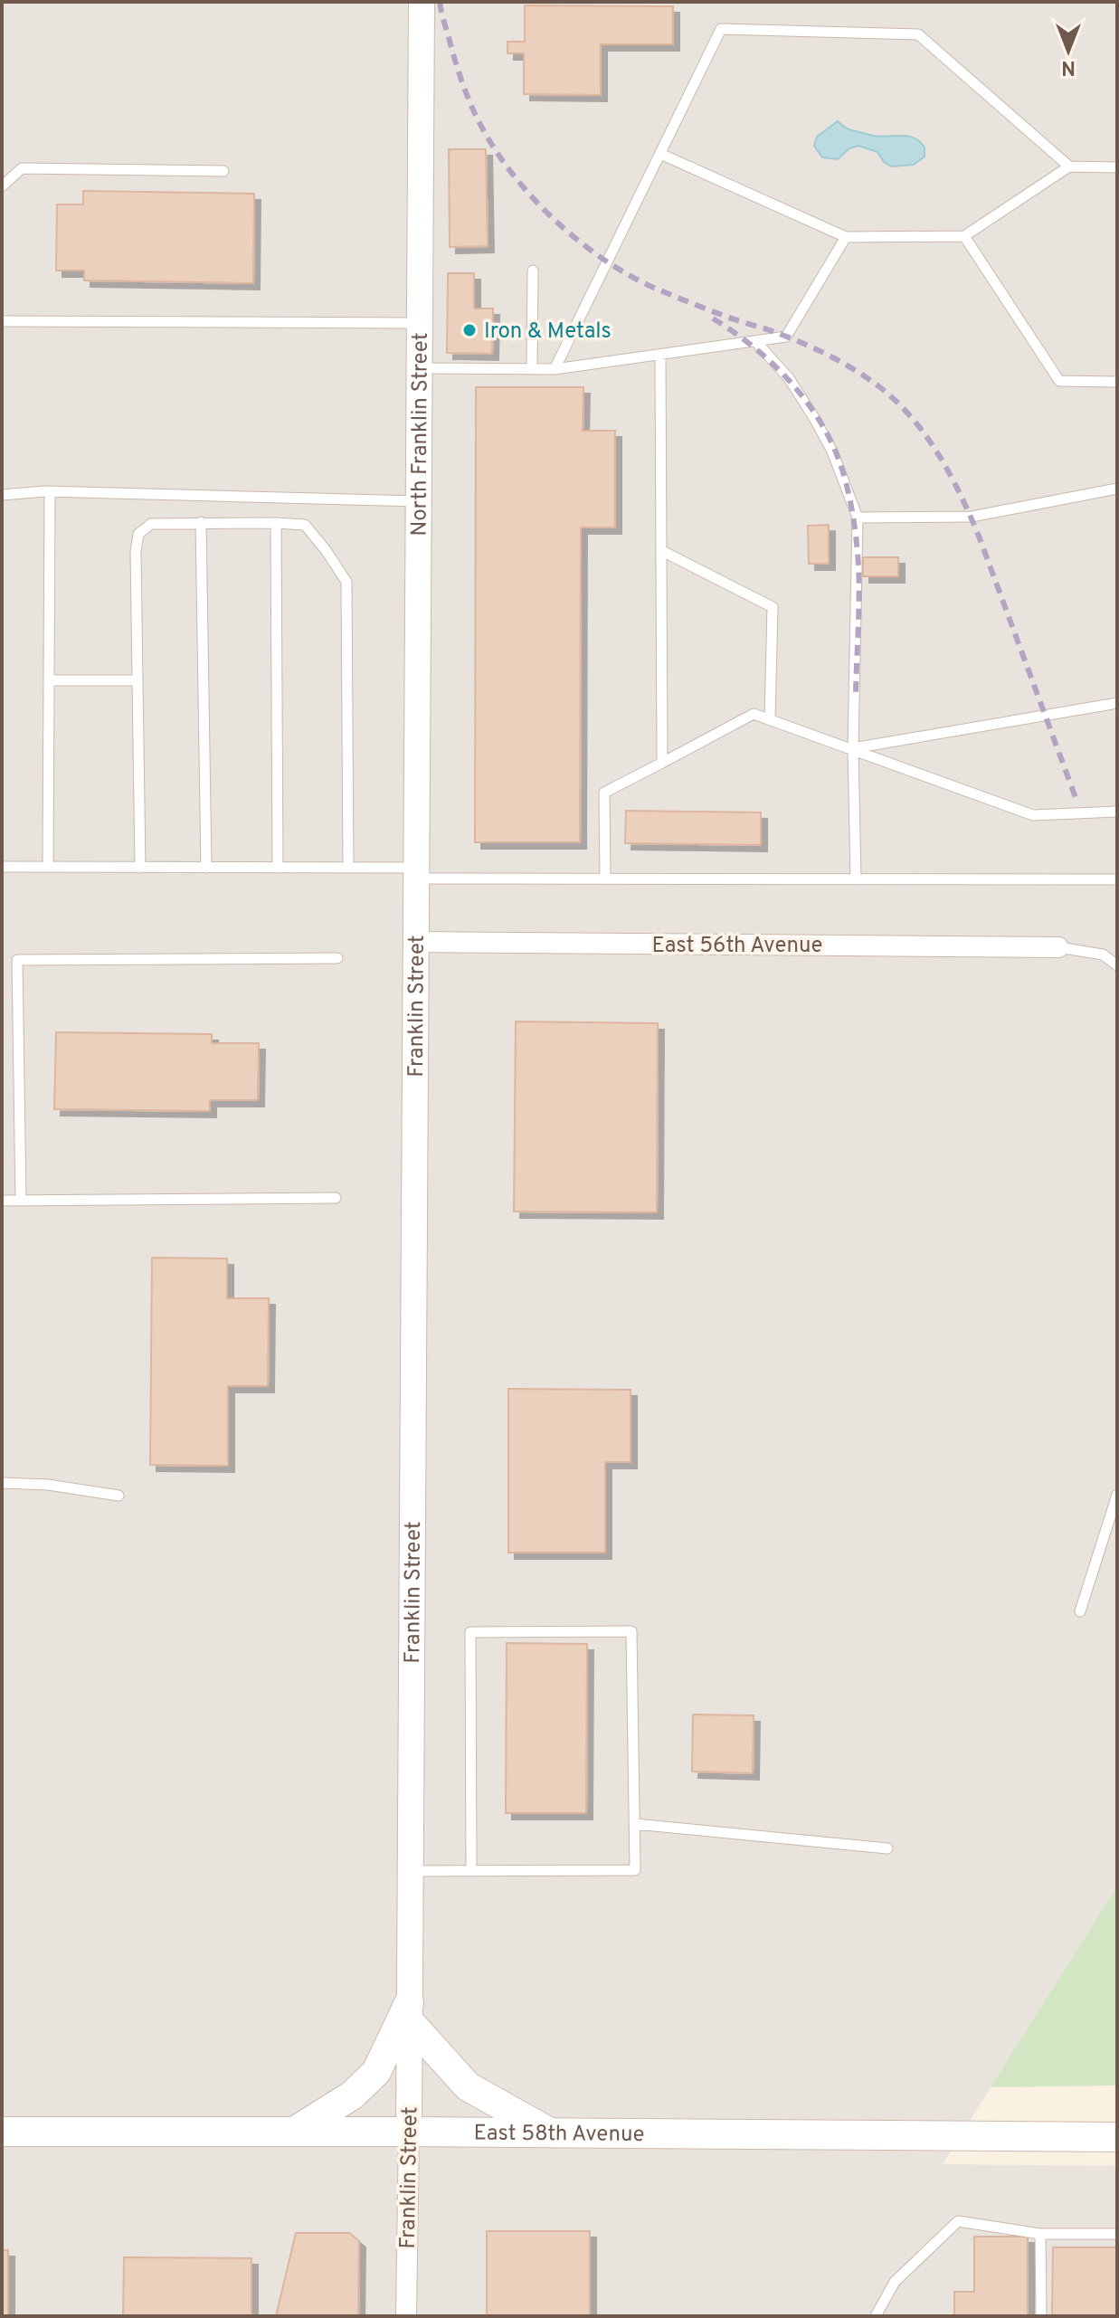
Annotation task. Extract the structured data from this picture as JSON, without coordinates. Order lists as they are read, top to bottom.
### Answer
{
  "streets": {
    "main road": ["East 58th Avenue"],
    "street": ["North Franklin Street", "East 56th Avenue", "Franklin Street"]
  },
  "crossings": [
    ["North Franklin Street", "Franklin Street"],
    ["East 56th Avenue", "Franklin Street"],
    ["Franklin Street", "East 58th Avenue"]
  ],
  "places": ["Iron & Metals"],
  "north": "bottom"
}
